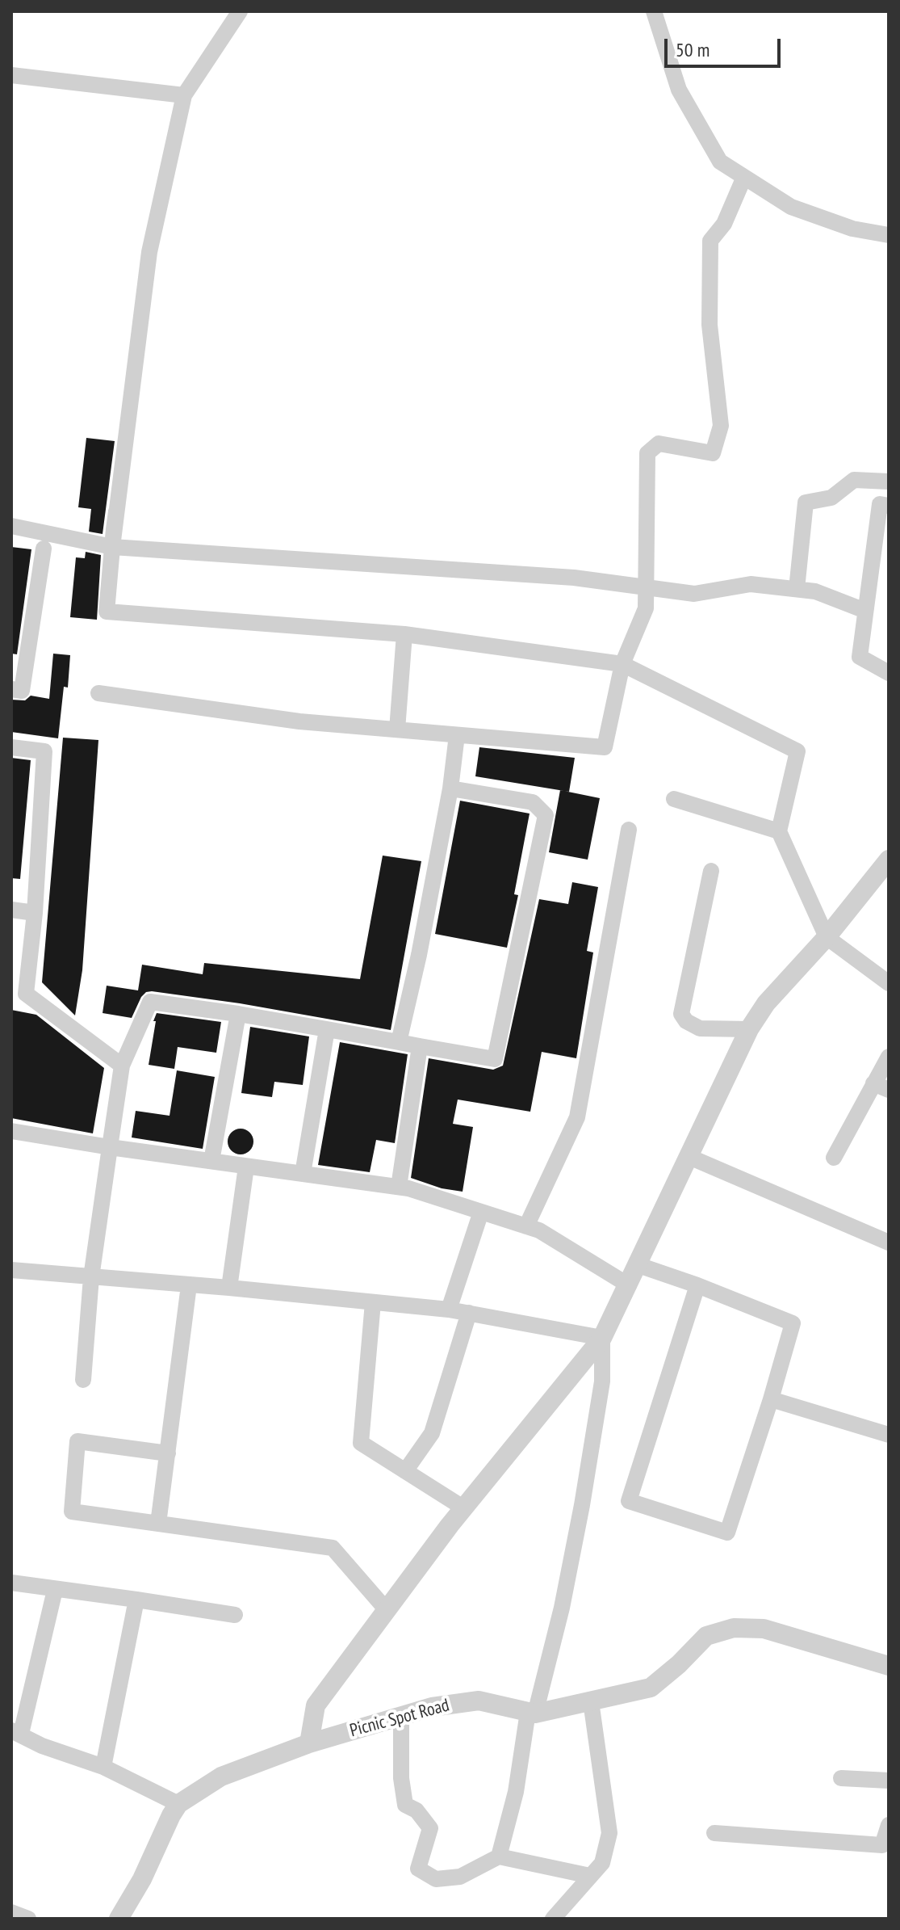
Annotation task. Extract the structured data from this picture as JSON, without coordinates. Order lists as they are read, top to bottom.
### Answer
{
  "streets": {
    "street": ["Picnic Spot Road"]
  },
  "scale_bar": "50 m"
}
